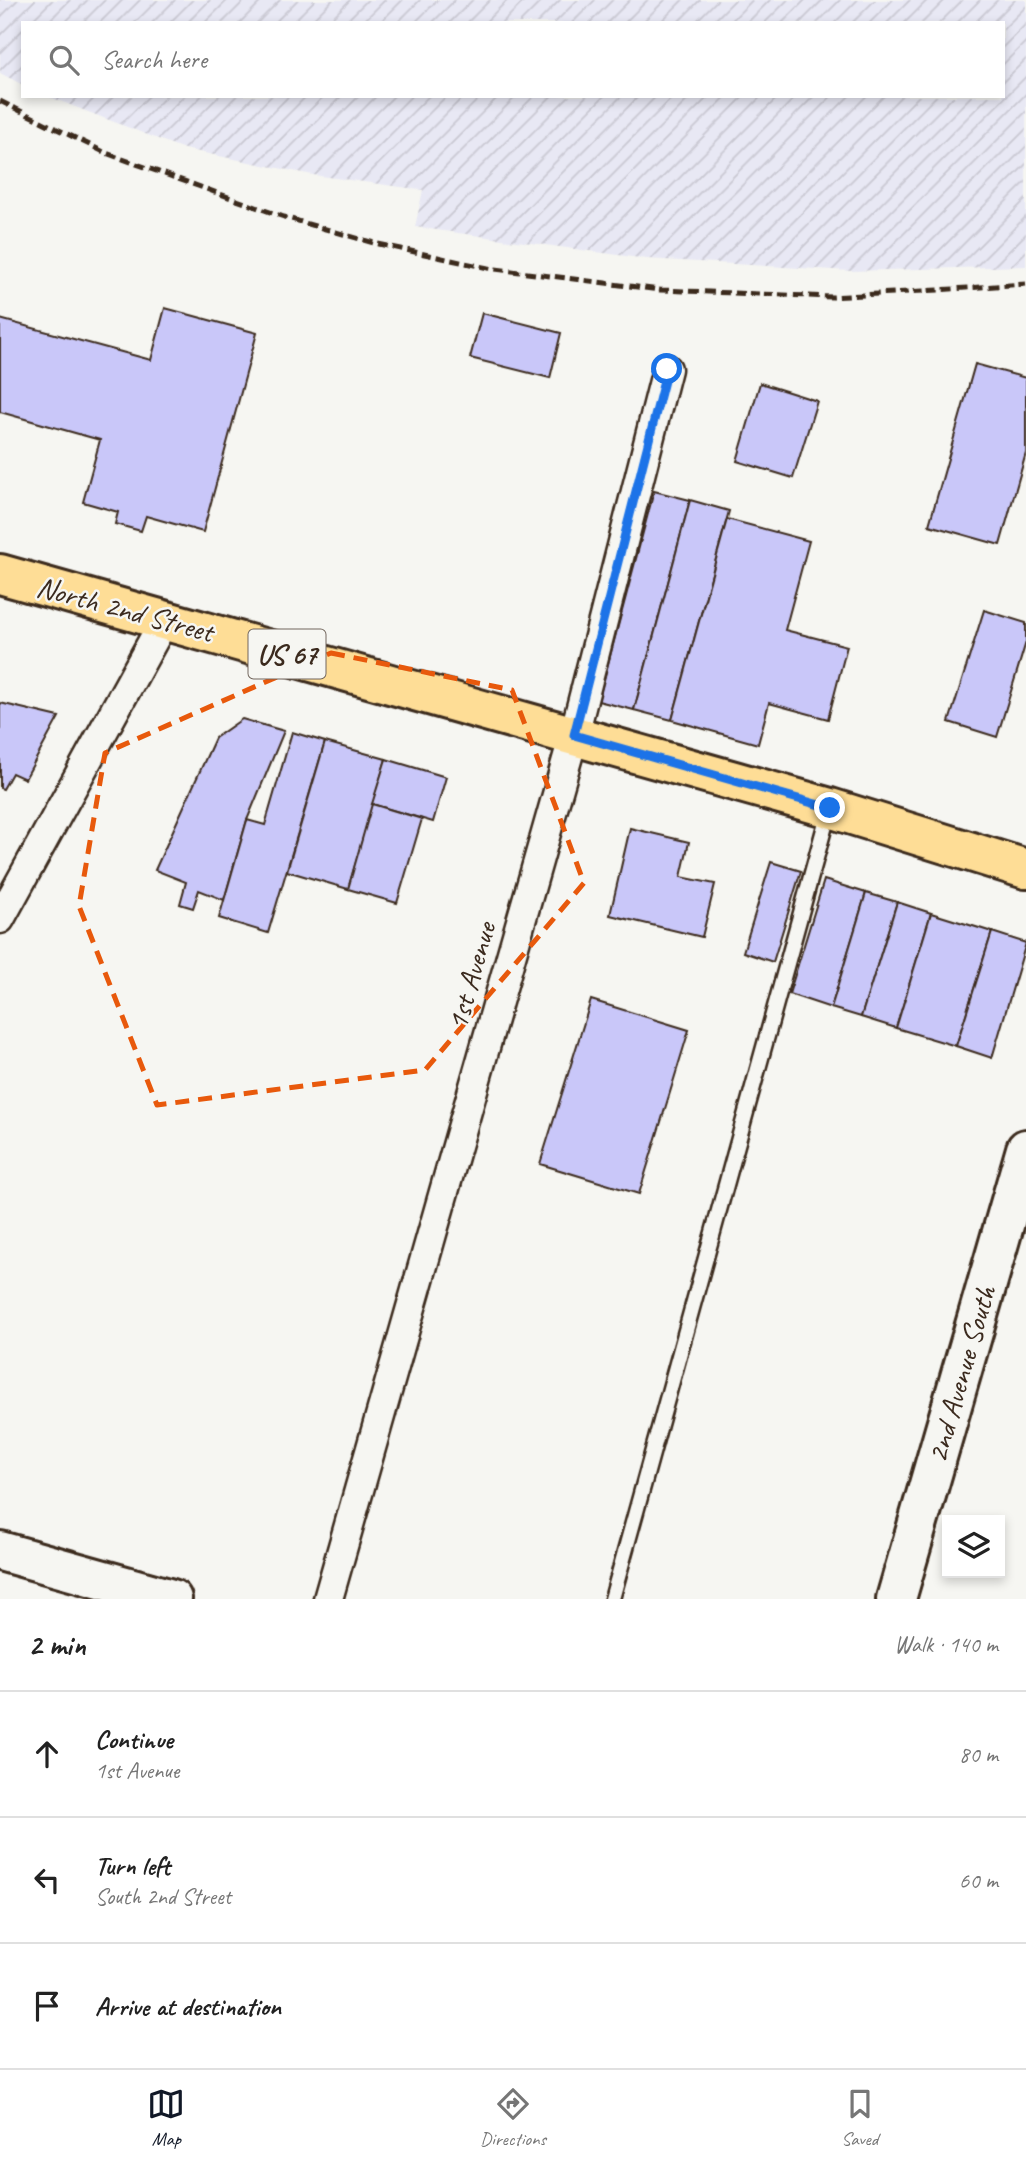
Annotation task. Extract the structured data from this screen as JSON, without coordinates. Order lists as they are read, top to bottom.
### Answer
{
  "streets": {
    "main road": ["North 2nd Street", "US 67"],
    "street": ["1st Avenue", "2nd Avenue South"]
  },
  "crossings": [
    ["North 2nd Street", "US 67"],
    ["North 2nd Street", "1st Avenue"],
    ["US 67", "1st Avenue"]
  ],
  "page": {
    "search": "Search here",
    "heading": ["2 min", "Walk · 140 m"],
    "list": [
      ["Continue", "1st Avenue", "80 m"],
      ["Turn left", "South 2nd Street", "60 m"],
      "Arrive at destination"
    ],
    "nav": ["Map", "Directions", "Saved"]
  }
}
